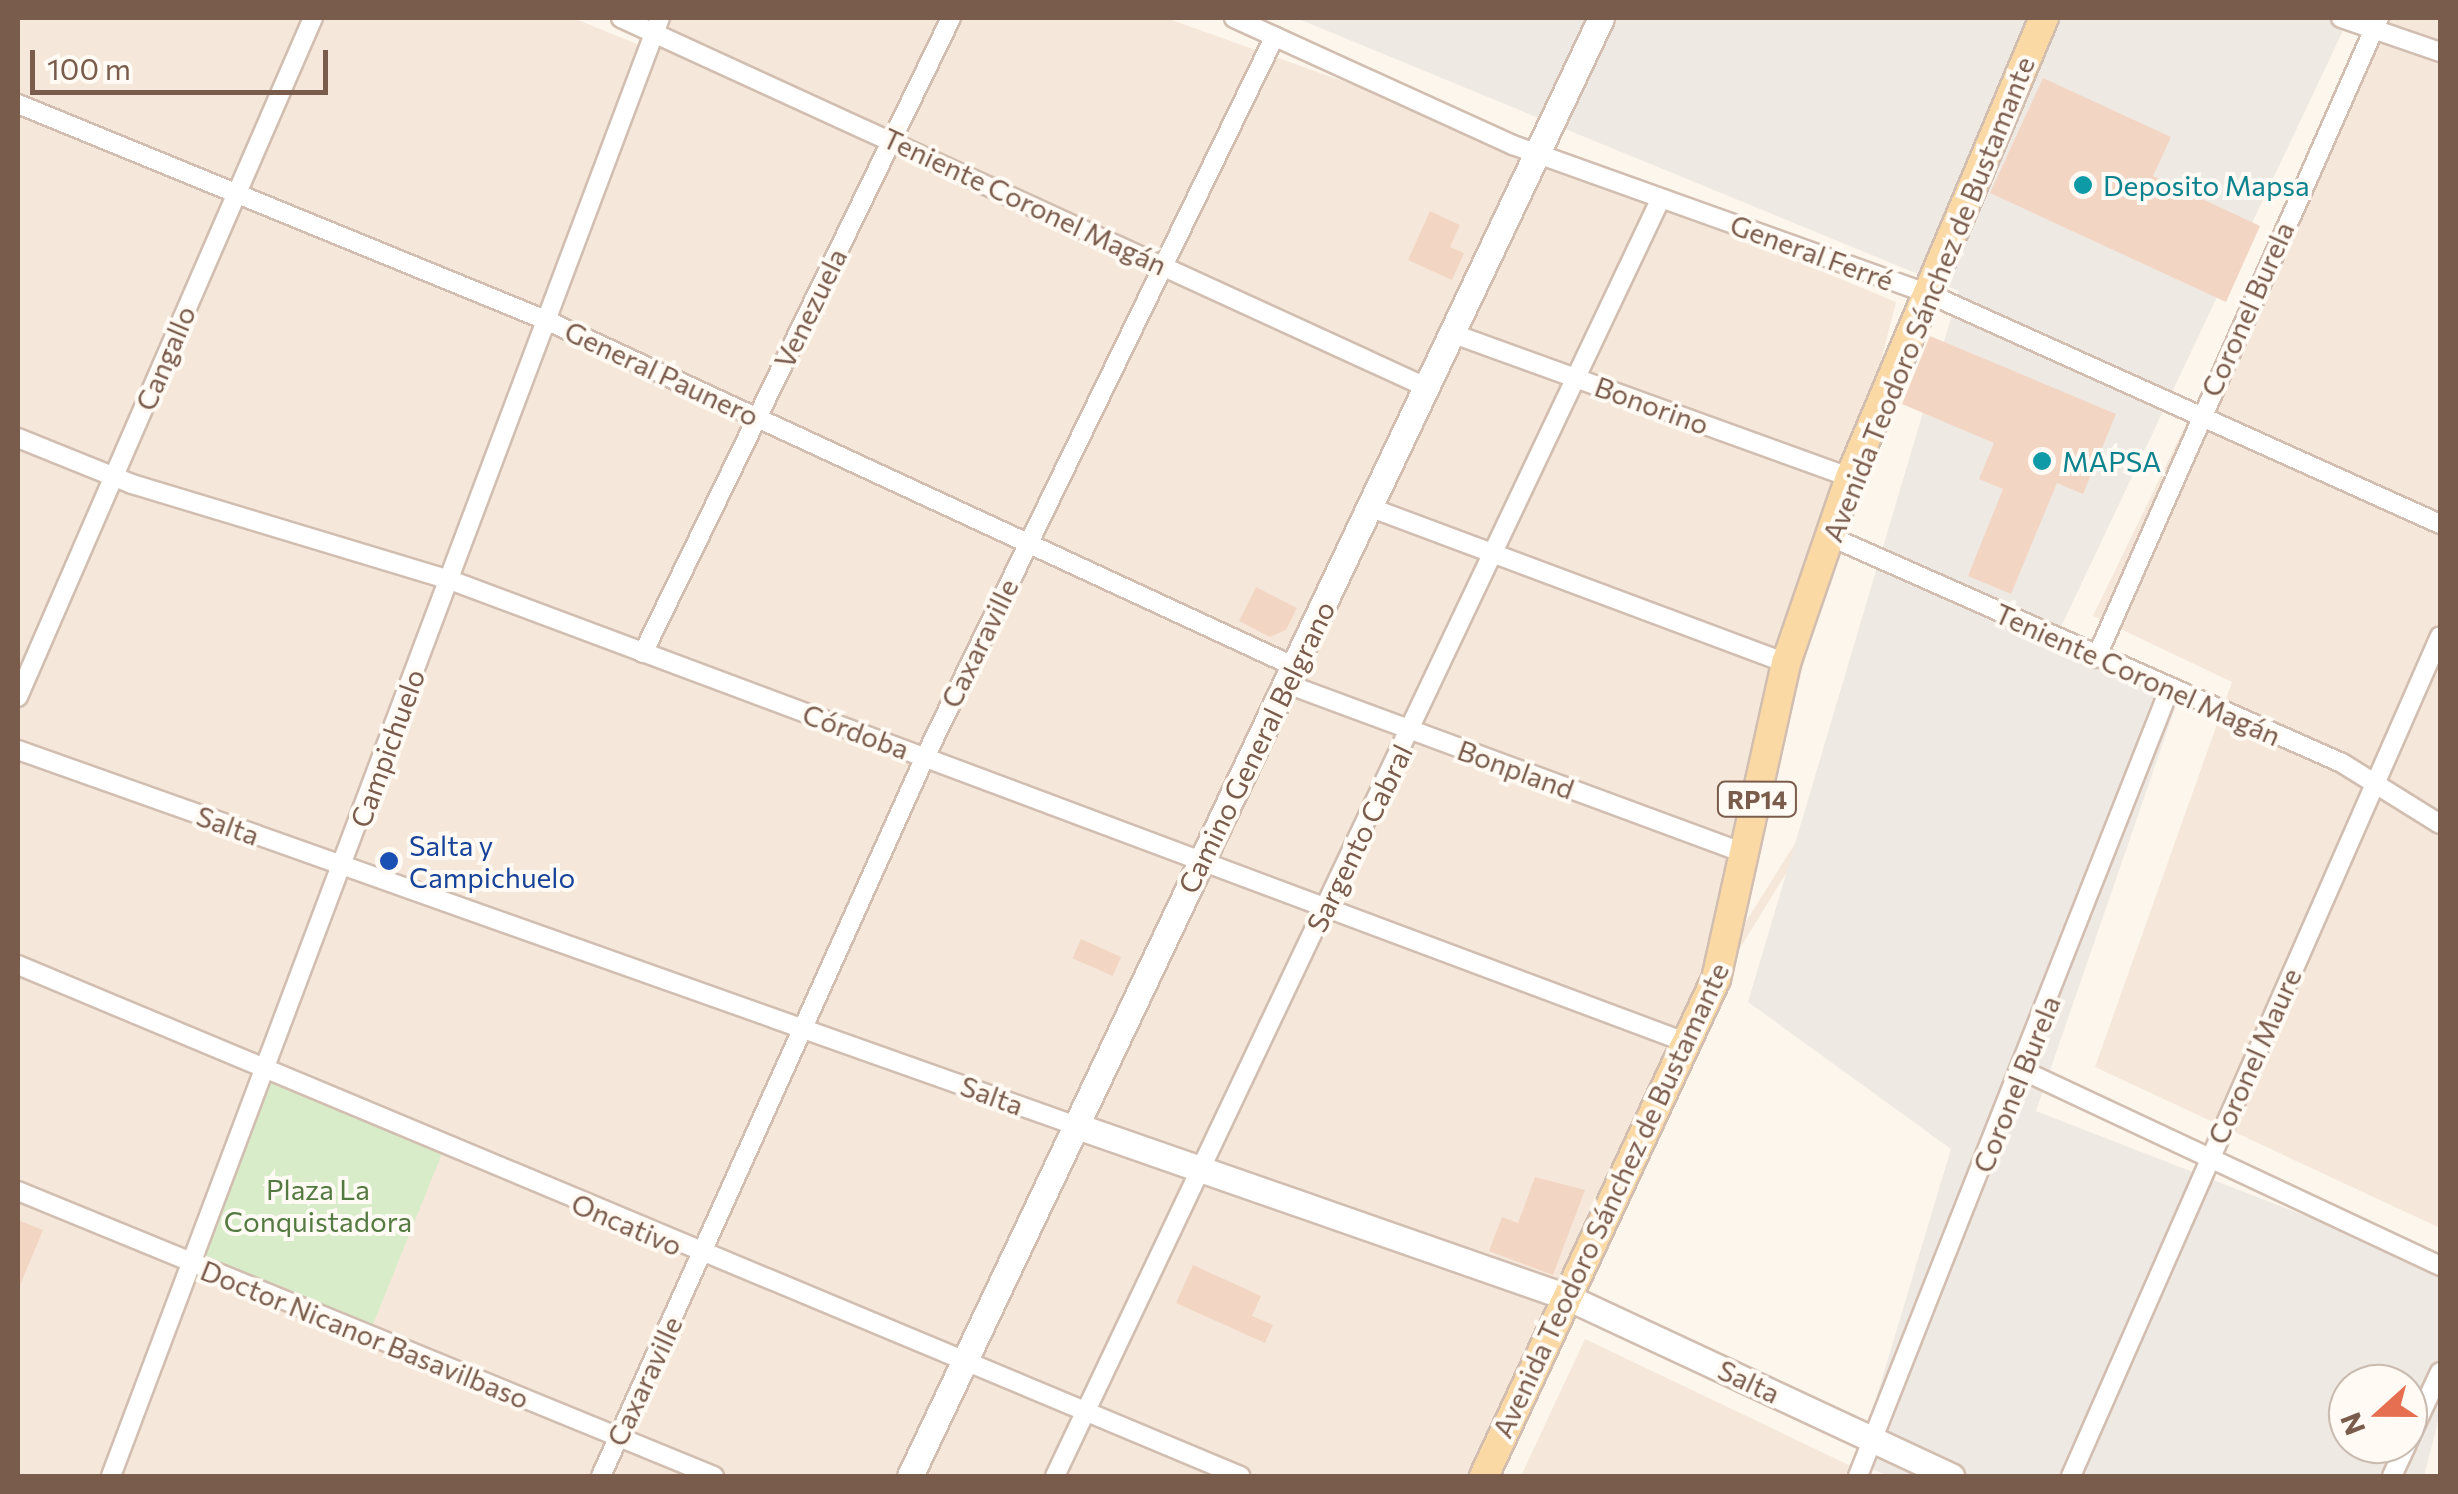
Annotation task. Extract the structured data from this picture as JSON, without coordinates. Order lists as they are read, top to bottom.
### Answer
{
  "streets": {
    "main road": ["Avenida Teodoro Sánchez de Bustamante", "RP14"],
    "street": [
      "Teniente Coronel Magán",
      "General Ferré",
      "Venezuela",
      "Coronel Burela",
      "Cangallo",
      "General Paunero",
      "Bonorino",
      "Caxaraville",
      "Córdoba",
      "Camino General Belgrano",
      "Campichuelo",
      "Bonpland",
      "Salta",
      "Sargento Cabral",
      "Coronel Maure",
      "Oncativo",
      "Doctor Nicanor Basavilbaso"
    ]
  },
  "crossings": [
    ["Teniente Coronel Magán", "Avenida Teodoro Sánchez de Bustamante"],
    ["Teniente Coronel Magán", "Venezuela"],
    ["Teniente Coronel Magán", "Coronel Burela"],
    ["Teniente Coronel Magán", "Caxaraville"],
    ["Teniente Coronel Magán", "Camino General Belgrano"],
    ["Teniente Coronel Magán", "Campichuelo"],
    ["Teniente Coronel Magán", "Coronel Maure"],
    ["General Ferré", "Avenida Teodoro Sánchez de Bustamante"],
    ["General Ferré", "Coronel Burela"],
    ["General Ferré", "Caxaraville"],
    ["General Ferré", "Camino General Belgrano"],
    ["General Ferré", "Sargento Cabral"],
    ["Avenida Teodoro Sánchez de Bustamante", "Bonorino"],
    ["Avenida Teodoro Sánchez de Bustamante", "Córdoba"],
    ["Avenida Teodoro Sánchez de Bustamante", "Bonpland"],
    ["Avenida Teodoro Sánchez de Bustamante", "Salta"],
    ["Venezuela", "General Paunero"],
    ["Venezuela", "Córdoba"],
    ["Coronel Burela", "Salta"],
    ["Cangallo", "General Paunero"],
    ["Cangallo", "Córdoba"],
    ["General Paunero", "Caxaraville"],
    ["General Paunero", "Camino General Belgrano"],
    ["General Paunero", "Campichuelo"],
    ["General Paunero", "Bonpland"],
    ["Bonorino", "Camino General Belgrano"],
    ["Bonorino", "Sargento Cabral"],
    ["Caxaraville", "Córdoba"],
    ["Caxaraville", "Salta"],
    ["Caxaraville", "Oncativo"],
    ["Caxaraville", "Doctor Nicanor Basavilbaso"],
    ["Córdoba", "Camino General Belgrano"],
    ["Córdoba", "Campichuelo"],
    ["Córdoba", "Sargento Cabral"],
    ["Camino General Belgrano", "Bonpland"],
    ["Camino General Belgrano", "Salta"],
    ["Camino General Belgrano", "Oncativo"],
    ["Campichuelo", "Salta"],
    ["Campichuelo", "Oncativo"],
    ["Campichuelo", "Doctor Nicanor Basavilbaso"],
    ["Bonpland", "Sargento Cabral"],
    ["Salta", "Sargento Cabral"],
    ["Sargento Cabral", "Oncativo"]
  ],
  "parks": ["Plaza La Conquistadora"],
  "places": ["Deposito Mapsa", "MAPSA", "Salta y Campichuelo"],
  "scale_bar": "100 m",
  "north": "left"
}
